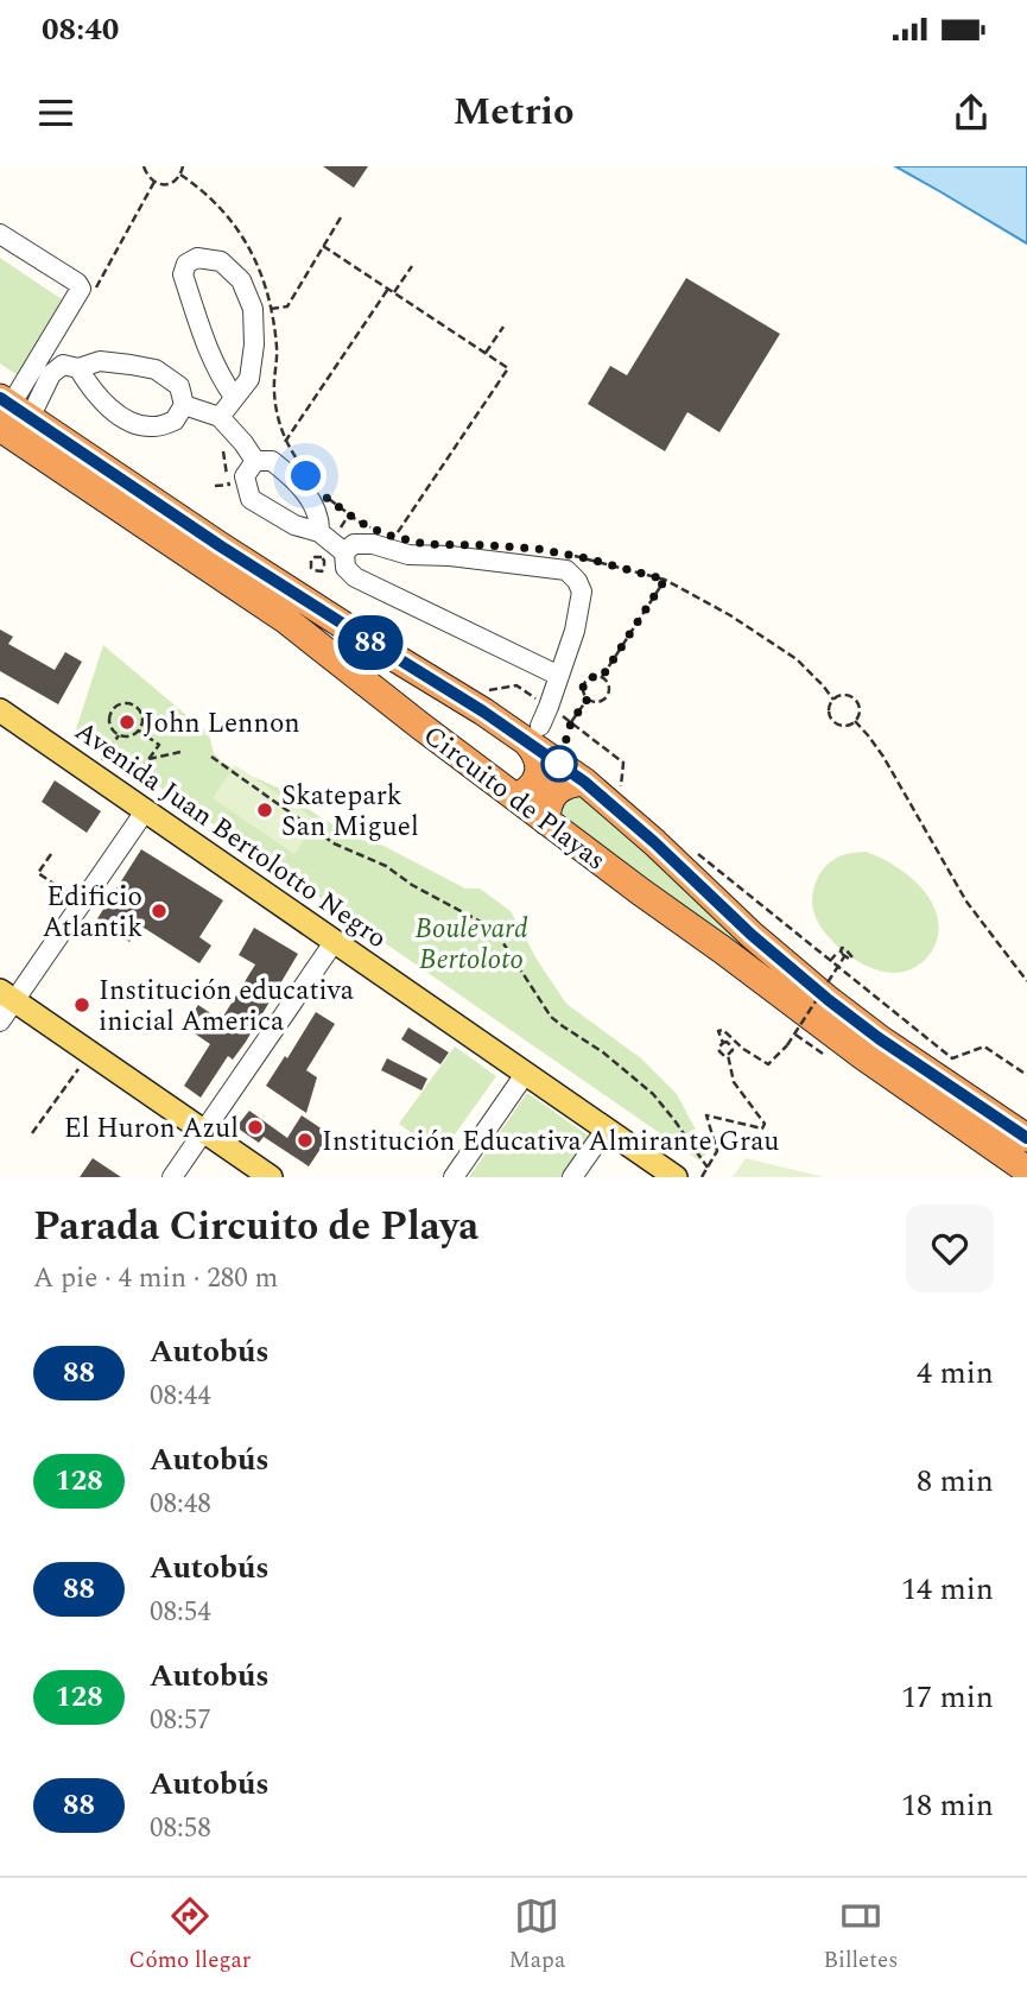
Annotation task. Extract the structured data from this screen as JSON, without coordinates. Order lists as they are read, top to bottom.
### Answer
{
  "streets": {
    "highway": ["Circuito de Playas"],
    "main road": ["Avenida Juan Bertolotto Negro"]
  },
  "parks": ["Boulevard Bertoloto"],
  "places": [
    "John Lennon",
    "Skatepark San Miguel",
    "Edificio Atlantik",
    "Institución educativa inicial America",
    "El Huron Azul",
    "Institución Educativa Almirante Grau"
  ],
  "lines": ["bus line 88"],
  "page": {
    "status": "08:40",
    "header": "Metrio",
    "on_map": "88",
    "heading": ["Parada Circuito de Playa", "A pie · 4 min · 280 m"],
    "list": [
      {
        "mark": "88",
        "name": "Autobús",
        "note": "08:44",
        "value": "4 min"
      },
      {
        "mark": "128",
        "name": "Autobús",
        "note": "08:48",
        "value": "8 min"
      },
      {
        "mark": "88",
        "name": "Autobús",
        "note": "08:54",
        "value": "14 min"
      },
      {
        "mark": "128",
        "name": "Autobús",
        "note": "08:57",
        "value": "17 min"
      },
      {
        "mark": "88",
        "name": "Autobús",
        "note": "08:58",
        "value": "18 min"
      }
    ],
    "tabs": ["Cómo llegar", "Mapa", "Billetes"]
  }
}
